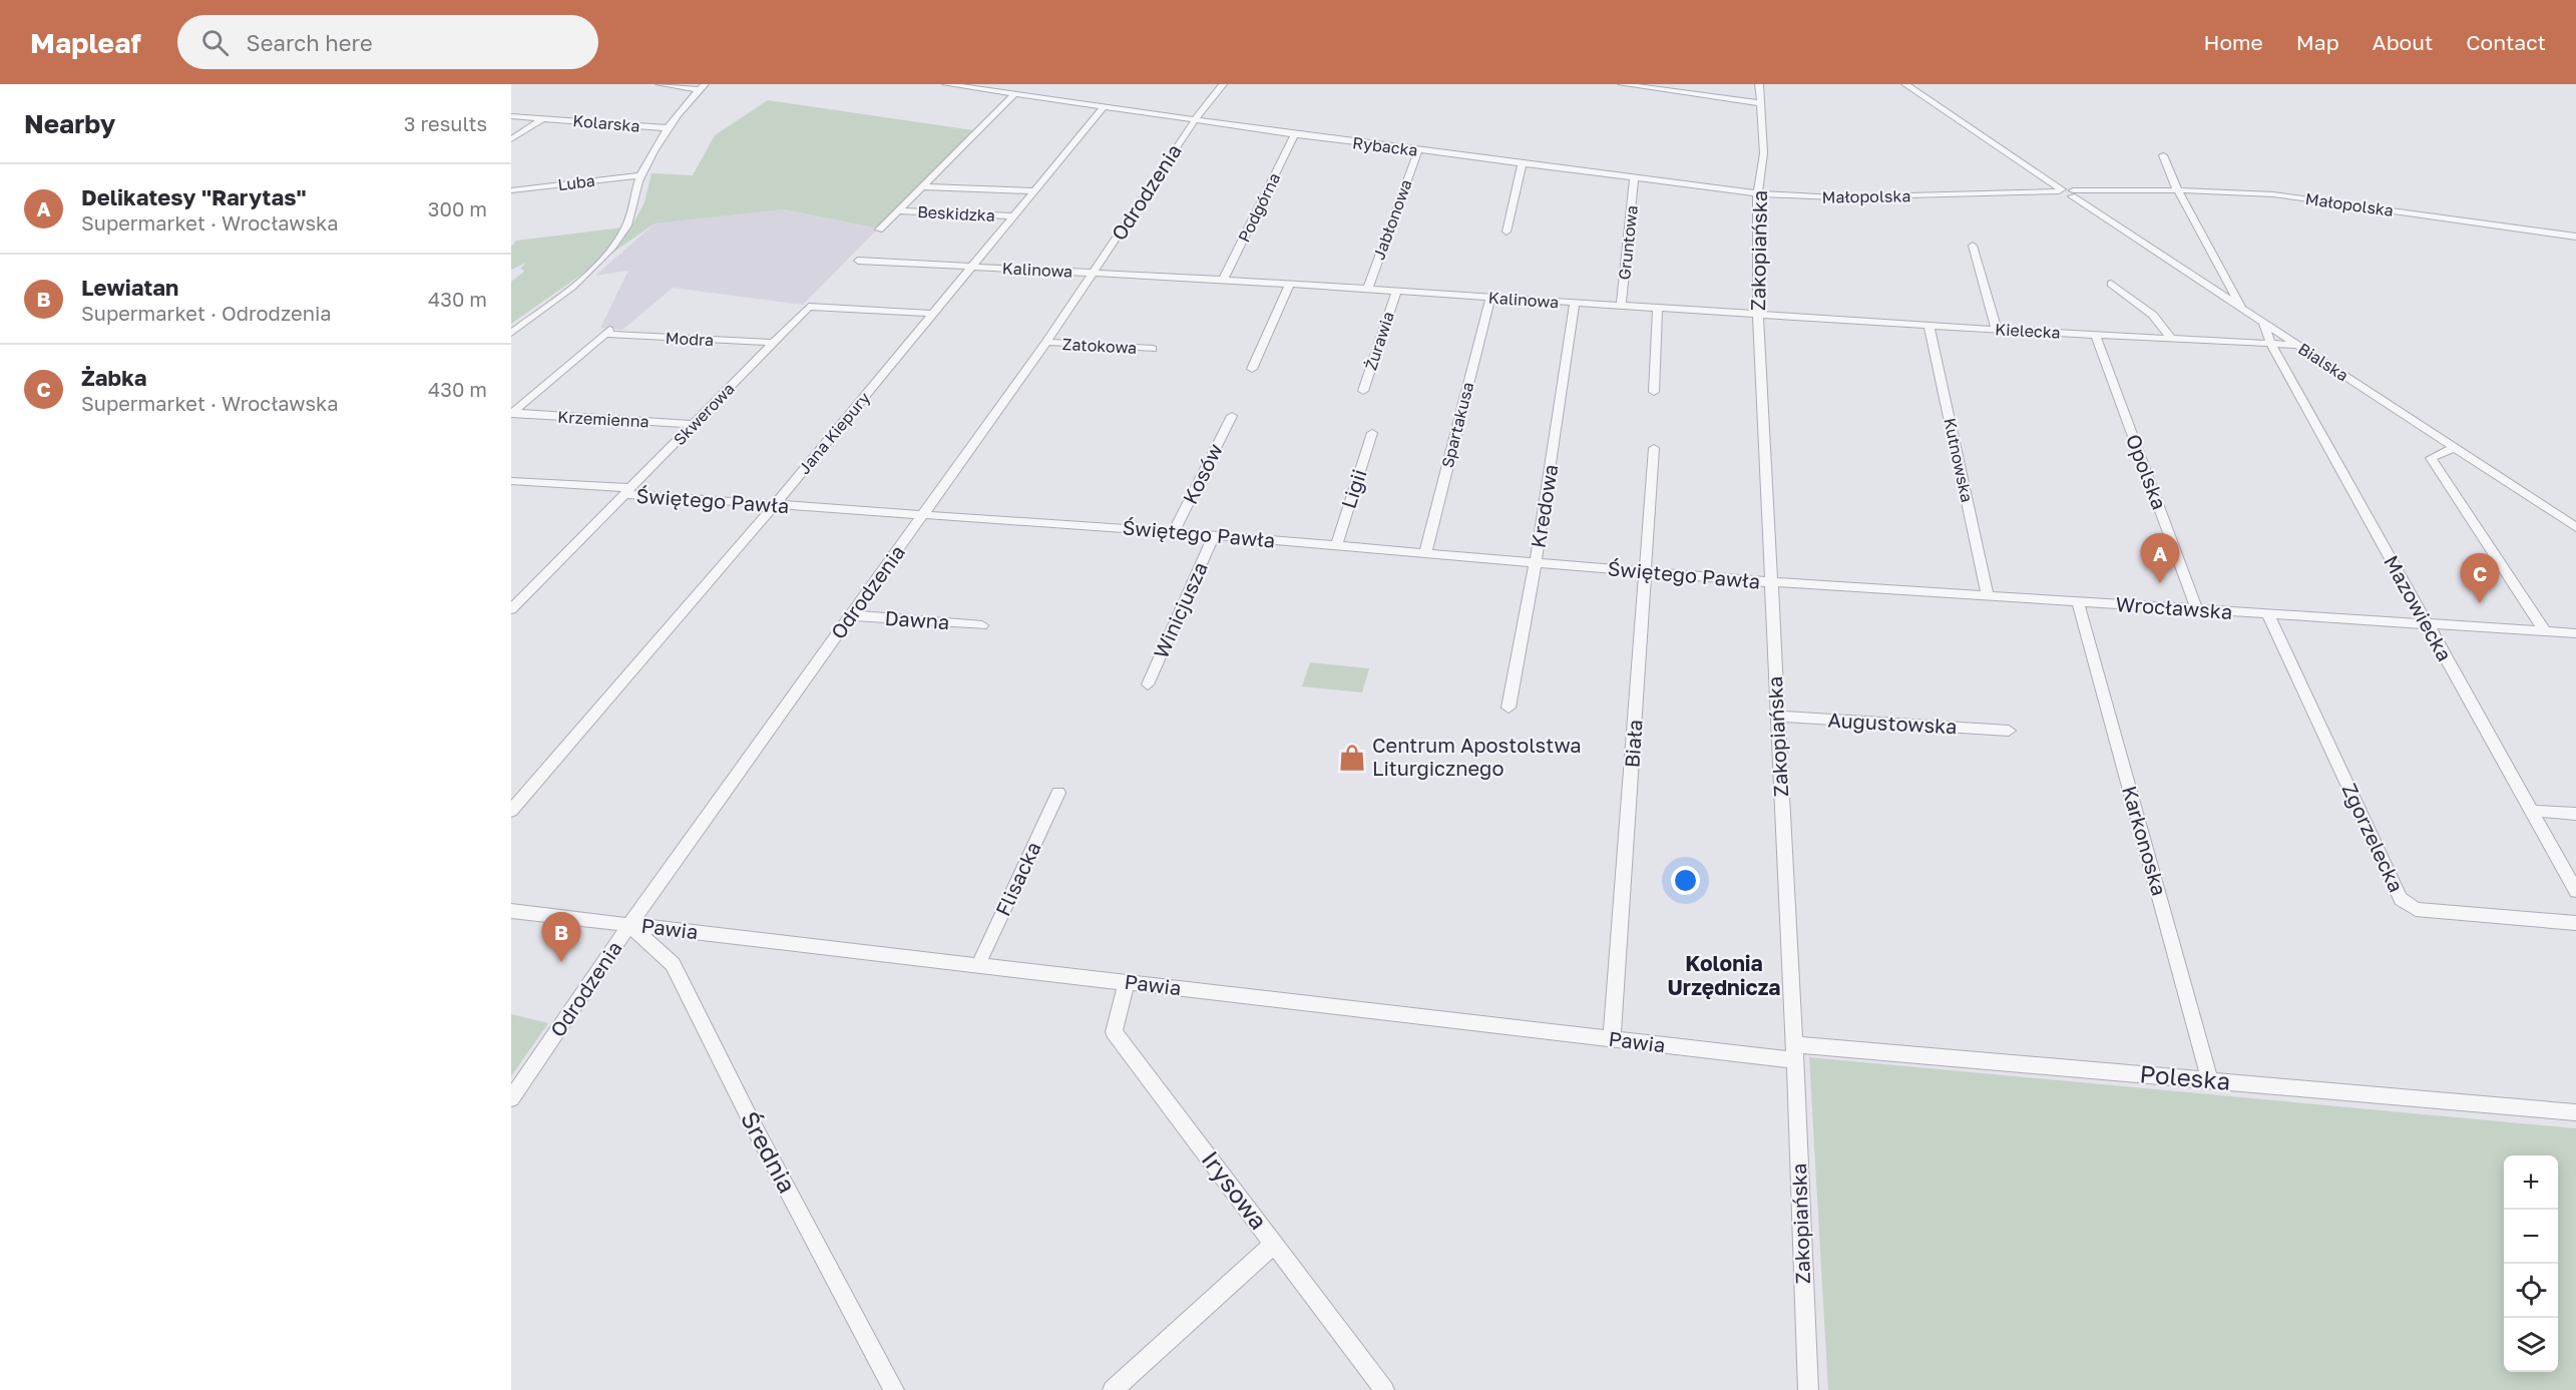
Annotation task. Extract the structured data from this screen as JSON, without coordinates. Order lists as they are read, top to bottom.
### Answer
{
  "streets": {
    "street": [
      "Kolarska",
      "Rybacka",
      "Luba",
      "Odrodzenia",
      "Małopolska",
      "Podgórna",
      "Beskidzka",
      "Jabłonowa",
      "Gruntowa",
      "Zakopiańska",
      "Kalinowa",
      "Kielecka",
      "Modra",
      "Żurawia",
      "Zatokowa",
      "Bialska",
      "Skwerowa",
      "Krzemienna",
      "Spartakusa",
      "Jana Kiepury",
      "Kutnowska",
      "Opolska",
      "Kosów",
      "Ligii",
      "Świętego Pawła",
      "Kredowa",
      "Wrocławska",
      "Mazowiecka",
      "Winicjusza",
      "Dawna",
      "Augustowska",
      "Biała",
      "Zgorzelecka",
      "Karkonoska",
      "Flisacka",
      "Pawia",
      "Poleska",
      "Średnia",
      "Irysowa"
    ]
  },
  "crossings": [
    ["Rybacka", "Odrodzenia"],
    ["Rybacka", "Małopolska"],
    ["Rybacka", "Podgórna"],
    ["Rybacka", "Jabłonowa"],
    ["Rybacka", "Gruntowa"],
    ["Rybacka", "Zakopiańska"],
    ["Rybacka", "Jana Kiepury"],
    ["Odrodzenia", "Kalinowa"],
    ["Odrodzenia", "Zatokowa"],
    ["Odrodzenia", "Świętego Pawła"],
    ["Odrodzenia", "Dawna"],
    ["Odrodzenia", "Pawia"],
    ["Odrodzenia", "Średnia"],
    ["Małopolska", "Zakopiańska"],
    ["Małopolska", "Bialska"],
    ["Podgórna", "Kalinowa"],
    ["Beskidzka", "Jana Kiepury"],
    ["Jabłonowa", "Kalinowa"],
    ["Gruntowa", "Kalinowa"],
    ["Zakopiańska", "Kalinowa"],
    ["Zakopiańska", "Kielecka"],
    ["Zakopiańska", "Świętego Pawła"],
    ["Zakopiańska", "Wrocławska"],
    ["Zakopiańska", "Augustowska"],
    ["Zakopiańska", "Pawia"],
    ["Zakopiańska", "Poleska"],
    ["Kalinowa", "Kielecka"],
    ["Kalinowa", "Żurawia"],
    ["Kalinowa", "Spartakusa"],
    ["Kalinowa", "Jana Kiepury"],
    ["Kalinowa", "Kredowa"],
    ["Kielecka", "Bialska"],
    ["Kielecka", "Kutnowska"],
    ["Kielecka", "Opolska"],
    ["Kielecka", "Mazowiecka"],
    ["Modra", "Skwerowa"],
    ["Modra", "Krzemienna"],
    ["Bialska", "Mazowiecka"],
    ["Skwerowa", "Krzemienna"],
    ["Skwerowa", "Jana Kiepury"],
    ["Skwerowa", "Świętego Pawła"],
    ["Spartakusa", "Świętego Pawła"],
    ["Jana Kiepury", "Świętego Pawła"],
    ["Kutnowska", "Wrocławska"],
    ["Opolska", "Wrocławska"],
    ["Kosów", "Świętego Pawła"],
    ["Ligii", "Świętego Pawła"],
    ["Świętego Pawła", "Kredowa"],
    ["Świętego Pawła", "Wrocławska"],
    ["Świętego Pawła", "Winicjusza"],
    ["Świętego Pawła", "Biała"],
    ["Wrocławska", "Mazowiecka"],
    ["Wrocławska", "Zgorzelecka"],
    ["Wrocławska", "Karkonoska"],
    ["Biała", "Pawia"],
    ["Karkonoska", "Poleska"],
    ["Flisacka", "Pawia"],
    ["Pawia", "Poleska"],
    ["Pawia", "Średnia"],
    ["Pawia", "Irysowa"]
  ],
  "districts": ["Kolonia Urzędnicza"],
  "places": {
    "shop": ["Centrum Apostolstwa Liturgicznego"]
  },
  "page": {
    "header": "Mapleaf",
    "search": "Search here",
    "nav": [
      "Home",
      "Map",
      "About",
      "Contact"
    ],
    "heading": ["Nearby", "3 results"],
    "list": [
      {
        "mark": "A",
        "name": "Delikatesy \"Rarytas\"",
        "note": "Supermarket · Wrocławska",
        "value": "300 m"
      },
      {
        "mark": "B",
        "name": "Lewiatan",
        "note": "Supermarket · Odrodzenia",
        "value": "430 m"
      },
      {
        "mark": "C",
        "name": "Żabka",
        "note": "Supermarket · Wrocławska",
        "value": "430 m"
      }
    ],
    "pins": ["A", "C", "B"],
    "map_buttons": ["+", "−"]
  }
}
